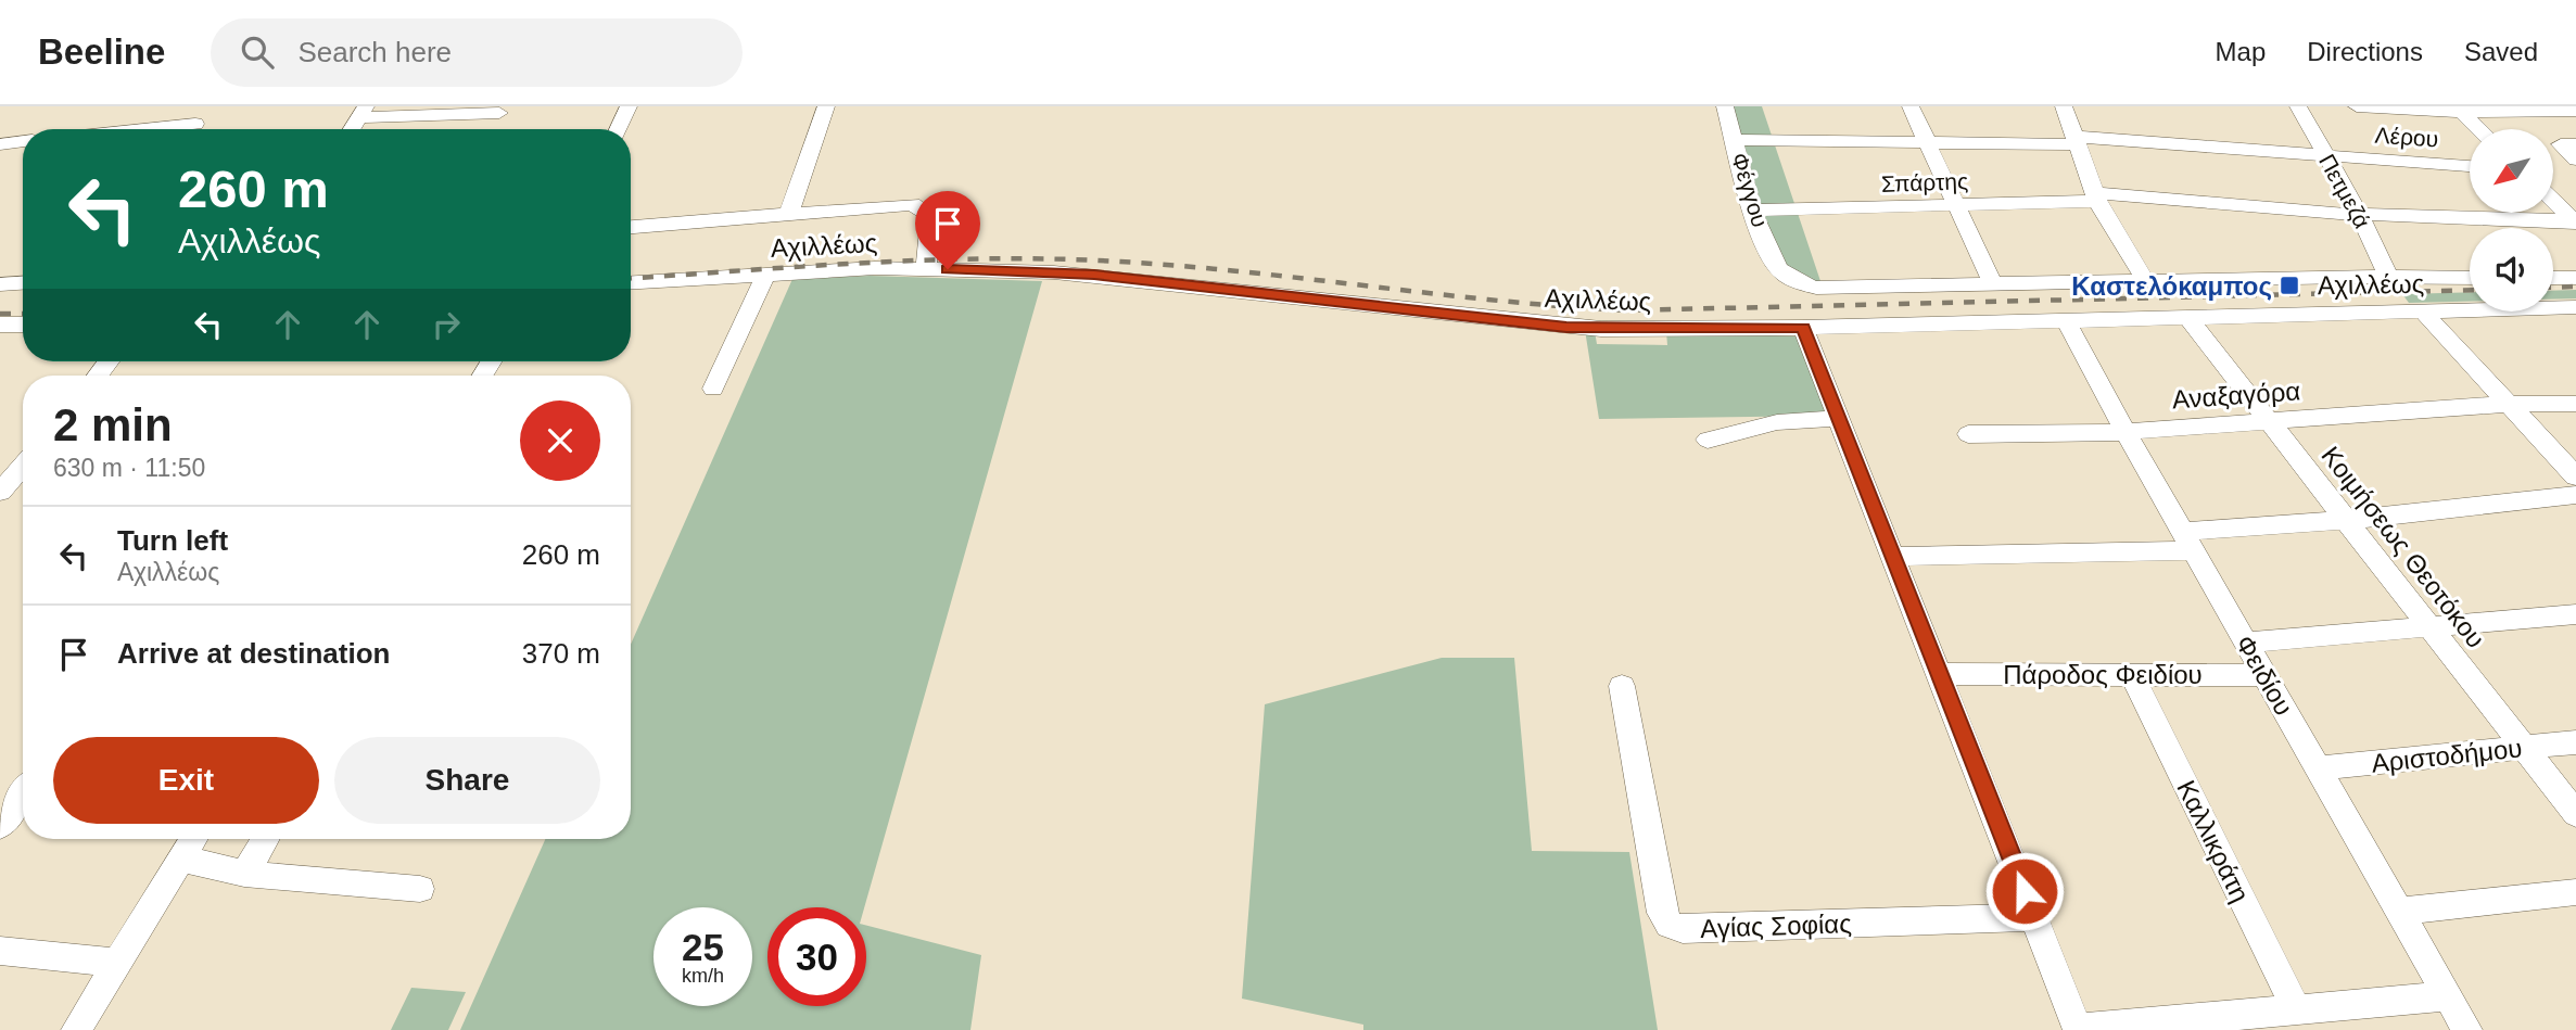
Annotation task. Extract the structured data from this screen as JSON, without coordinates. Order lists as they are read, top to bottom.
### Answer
{
  "streets": {
    "street": [
      "Λέρου",
      "Σπάρτης",
      "Φέγγου",
      "Πετμεζά",
      "Αχιλλέως",
      "Αναξαγόρα",
      "Κοιμήσεως Θεοτόκου",
      "Πάροδος Φειδίου",
      "Φειδίου",
      "Αριστοδήμου",
      "Καλλικράτη",
      "Αγίας Σοφίας"
    ]
  },
  "crossings": [
    ["Λέρου", "Πετμεζά"],
    ["Σπάρτης", "Φέγγου"],
    ["Σπάρτης", "Πετμεζά"],
    ["Αχιλλέως", "Κοιμήσεως Θεοτόκου"],
    ["Αχιλλέως", "Φειδίου"],
    ["Αναξαγόρα", "Κοιμήσεως Θεοτόκου"],
    ["Αναξαγόρα", "Φειδίου"],
    ["Κοιμήσεως Θεοτόκου", "Αριστοδήμου"],
    ["Πάροδος Φειδίου", "Φειδίου"],
    ["Πάροδος Φειδίου", "Καλλικράτη"],
    ["Φειδίου", "Αριστοδήμου"]
  ],
  "places": {
    "transit": ["Καστελόκαμπος"]
  },
  "north": "bottom left",
  "page": {
    "header": "Beeline",
    "search": "Search here",
    "nav": ["Map", "Directions", "Saved"],
    "turn": ["260 m", "Αχιλλέως"],
    "heading": ["2 min", "630 m · 11:50"],
    "list": [
      {
        "name": "Turn left",
        "note": "Αχιλλέως",
        "value": "260 m"
      },
      {
        "name": "Arrive at destination",
        "value": "370 m"
      }
    ],
    "buttons": ["Exit", "Share"],
    "speed": "25 km/h",
    "limit": "30"
  }
}
